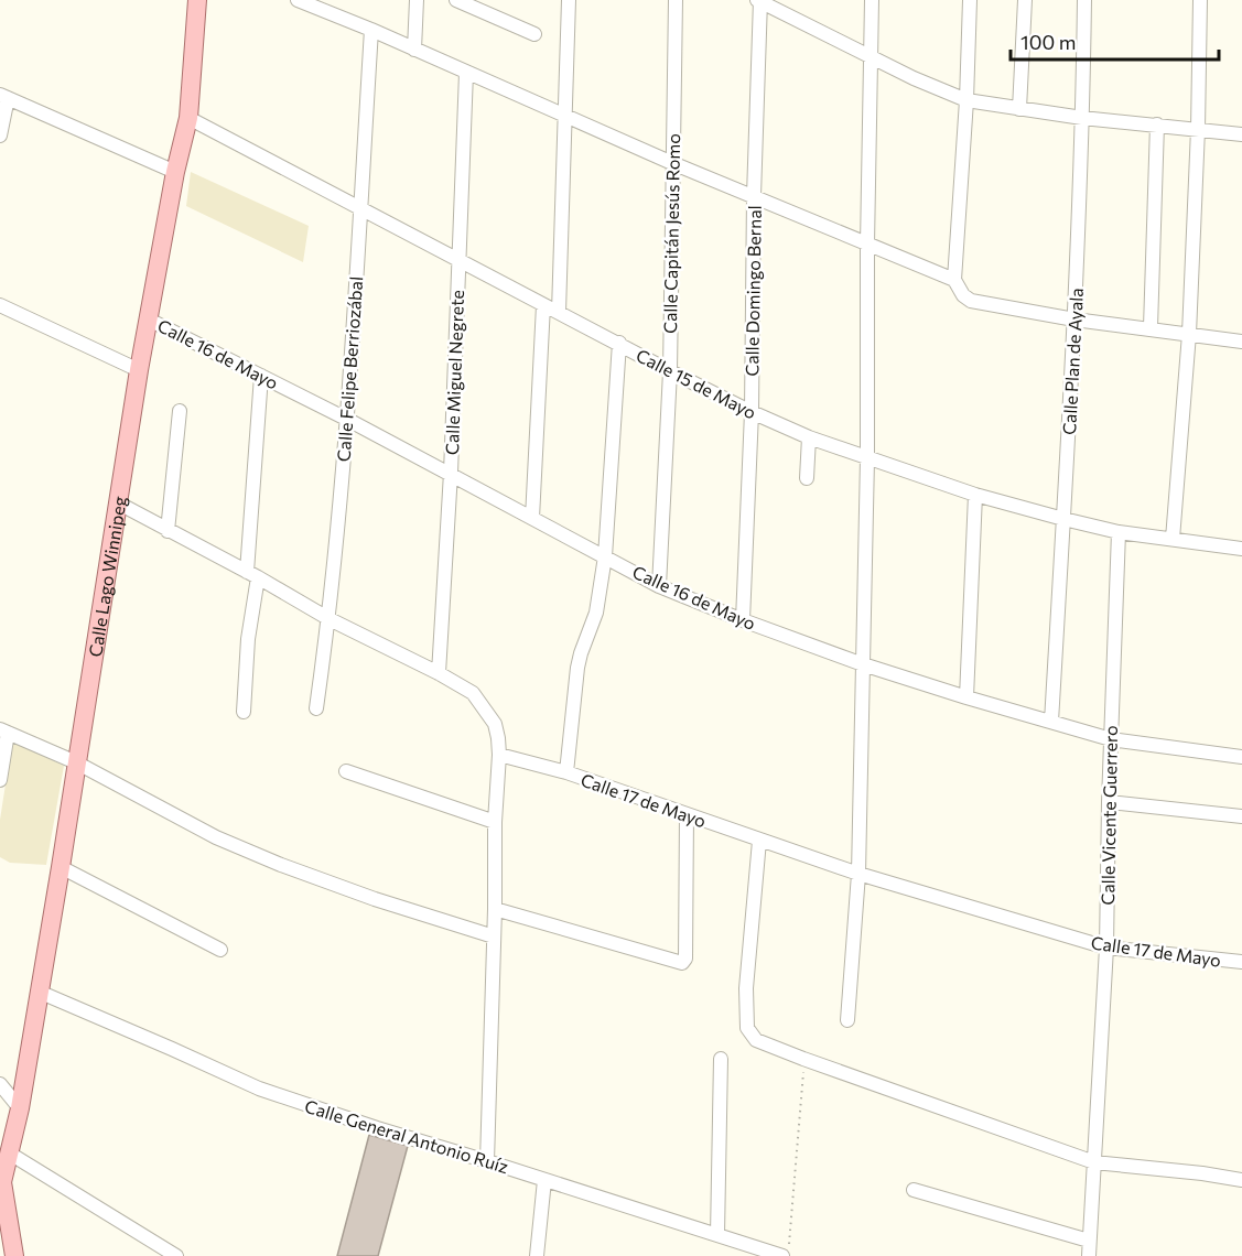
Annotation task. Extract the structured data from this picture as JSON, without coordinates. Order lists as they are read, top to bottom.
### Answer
{
  "streets": {
    "main road": ["Calle Lago Winnipeg"],
    "street": [
      "Calle Capitán Jesús Romo",
      "Calle Domingo Bernal",
      "Calle 16 de Mayo",
      "Calle Plan de Ayala",
      "Calle Felipe Berriozábal",
      "Calle Miguel Negrete",
      "Calle 15 de Mayo",
      "Calle 17 de Mayo",
      "Calle Vicente Guerrero",
      "Calle General Antonio Ruíz"
    ]
  },
  "crossings": [
    ["Calle Capitán Jesús Romo", "Calle 16 de Mayo"],
    ["Calle Capitán Jesús Romo", "Calle 15 de Mayo"],
    ["Calle Domingo Bernal", "Calle 16 de Mayo"],
    ["Calle Domingo Bernal", "Calle 15 de Mayo"],
    ["Calle 16 de Mayo", "Calle Plan de Ayala"],
    ["Calle 16 de Mayo", "Calle Felipe Berriozábal"],
    ["Calle 16 de Mayo", "Calle Miguel Negrete"],
    ["Calle 16 de Mayo", "Calle Lago Winnipeg"],
    ["Calle 16 de Mayo", "Calle Vicente Guerrero"],
    ["Calle Plan de Ayala", "Calle 15 de Mayo"],
    ["Calle Felipe Berriozábal", "Calle 15 de Mayo"],
    ["Calle Miguel Negrete", "Calle 15 de Mayo"],
    ["Calle 15 de Mayo", "Calle Lago Winnipeg"],
    ["Calle 15 de Mayo", "Calle Vicente Guerrero"],
    ["Calle Lago Winnipeg", "Calle General Antonio Ruíz"],
    ["Calle 17 de Mayo", "Calle Vicente Guerrero"]
  ],
  "scale_bar": "100 m"
}
